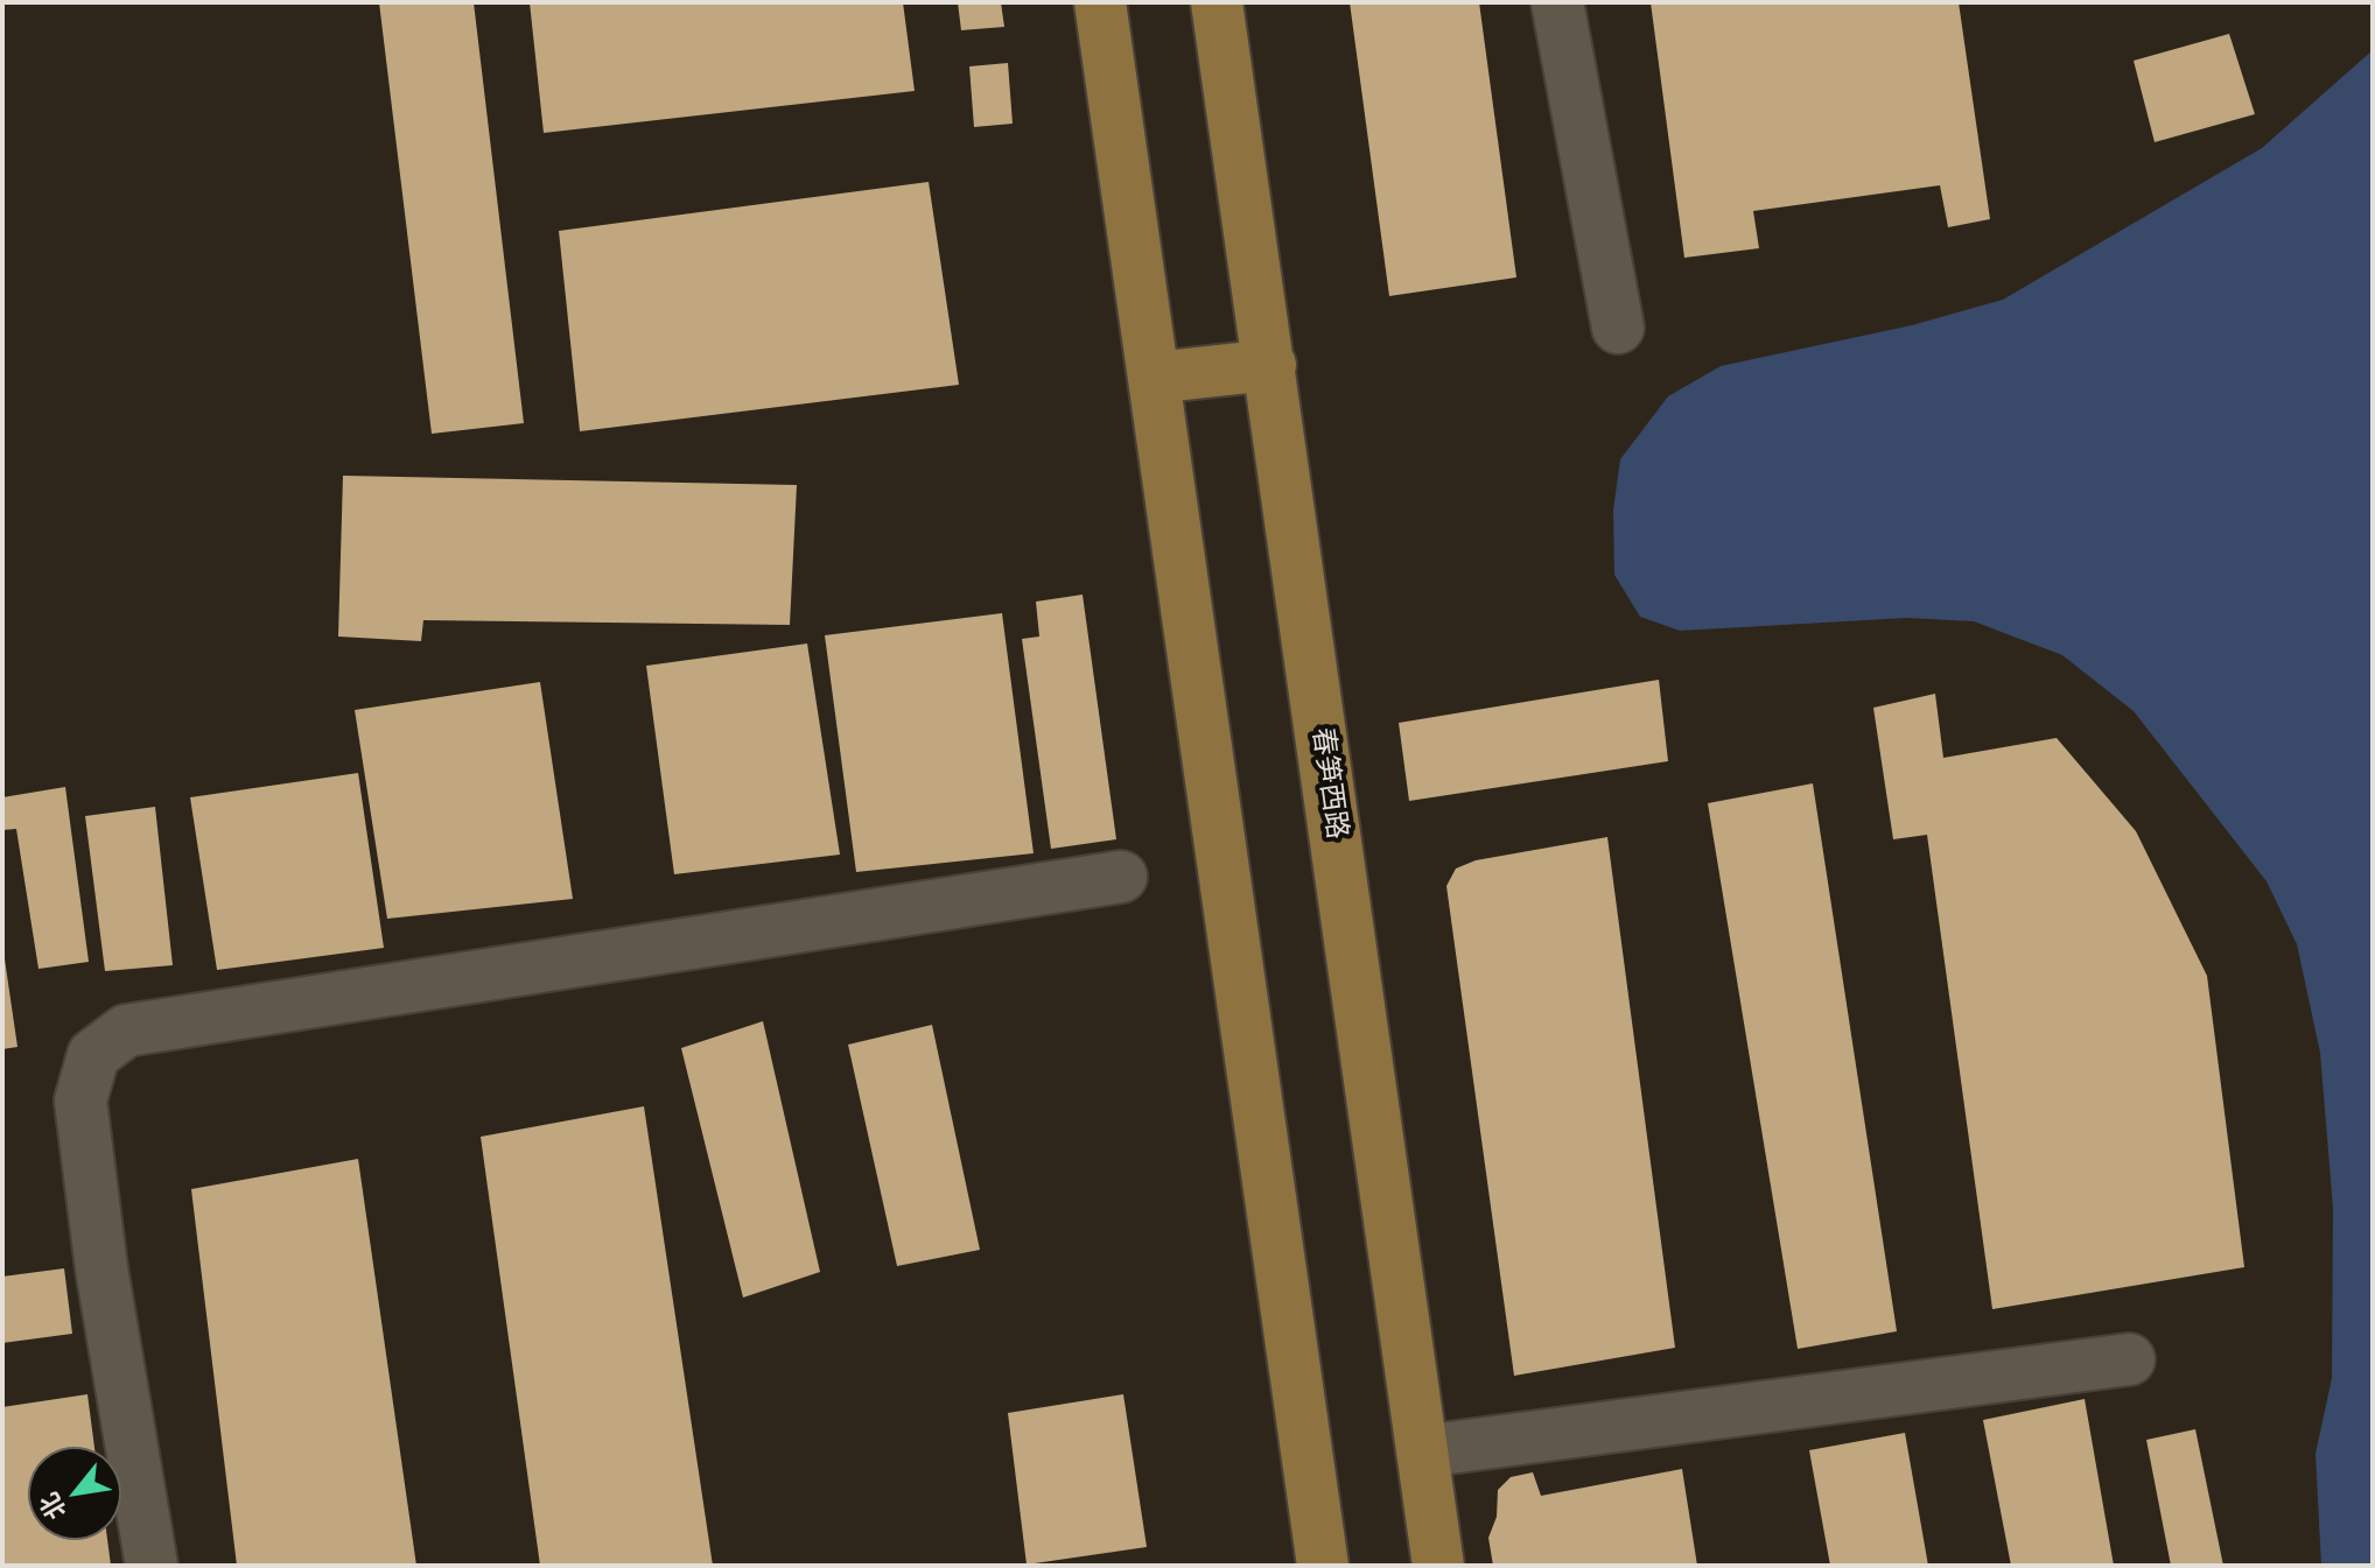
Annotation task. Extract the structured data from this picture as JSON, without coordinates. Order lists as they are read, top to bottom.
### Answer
{
  "streets": {
    "main road": ["春笋西路"]
  },
  "north": "bottom left"
}
